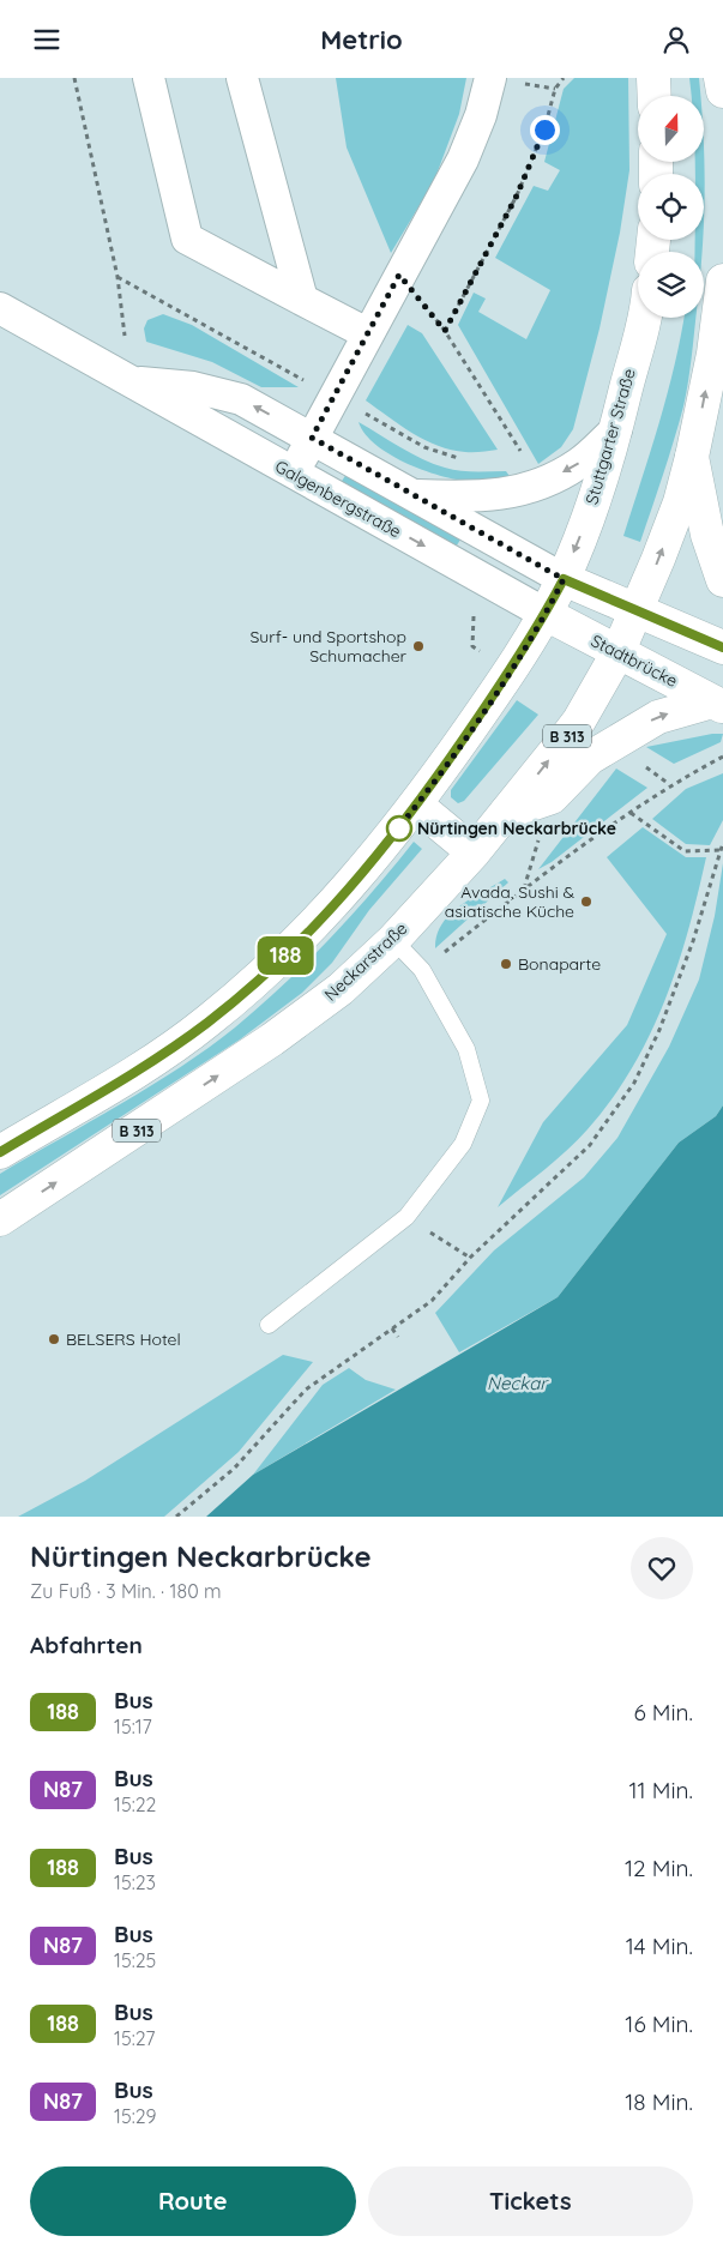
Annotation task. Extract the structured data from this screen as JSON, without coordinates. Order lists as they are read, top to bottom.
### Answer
{
  "streets": {
    "main road": [
      "Stuttgarter Straße",
      "Stadtbrücke",
      "B 313",
      "Neckarstraße"
    ],
    "street": ["Galgenbergstraße"]
  },
  "crossings": [
    ["Stuttgarter Straße", "Galgenbergstraße"],
    ["Stuttgarter Straße", "Stadtbrücke"],
    ["Galgenbergstraße", "Stadtbrücke"],
    ["Stadtbrücke", "Neckarstraße"],
    ["B 313", "Neckarstraße"]
  ],
  "water": ["Neckar"],
  "places": [
    "Surf- und Sportshop Schumacher",
    "Nürtingen Neckarbrücke",
    "Avada, Sushi & asiatische Küche",
    "Bonaparte",
    "BELSERS Hotel"
  ],
  "lines": ["bus line 188"],
  "north": "top",
  "page": {
    "header": "Metrio",
    "on_map": "188",
    "heading": [
      ["Nürtingen Neckarbrücke", "Zu Fuß · 3 Min. · 180 m"],
      "Abfahrten"
    ],
    "list": [
      {
        "mark": "188",
        "name": "Bus",
        "note": "15:17",
        "value": "6 Min."
      },
      {
        "mark": "N87",
        "name": "Bus",
        "note": "15:22",
        "value": "11 Min."
      },
      {
        "mark": "188",
        "name": "Bus",
        "note": "15:23",
        "value": "12 Min."
      },
      {
        "mark": "N87",
        "name": "Bus",
        "note": "15:25",
        "value": "14 Min."
      },
      {
        "mark": "188",
        "name": "Bus",
        "note": "15:27",
        "value": "16 Min."
      },
      {
        "mark": "N87",
        "name": "Bus",
        "note": "15:29",
        "value": "18 Min."
      }
    ],
    "buttons": ["Route", "Tickets"]
  }
}
